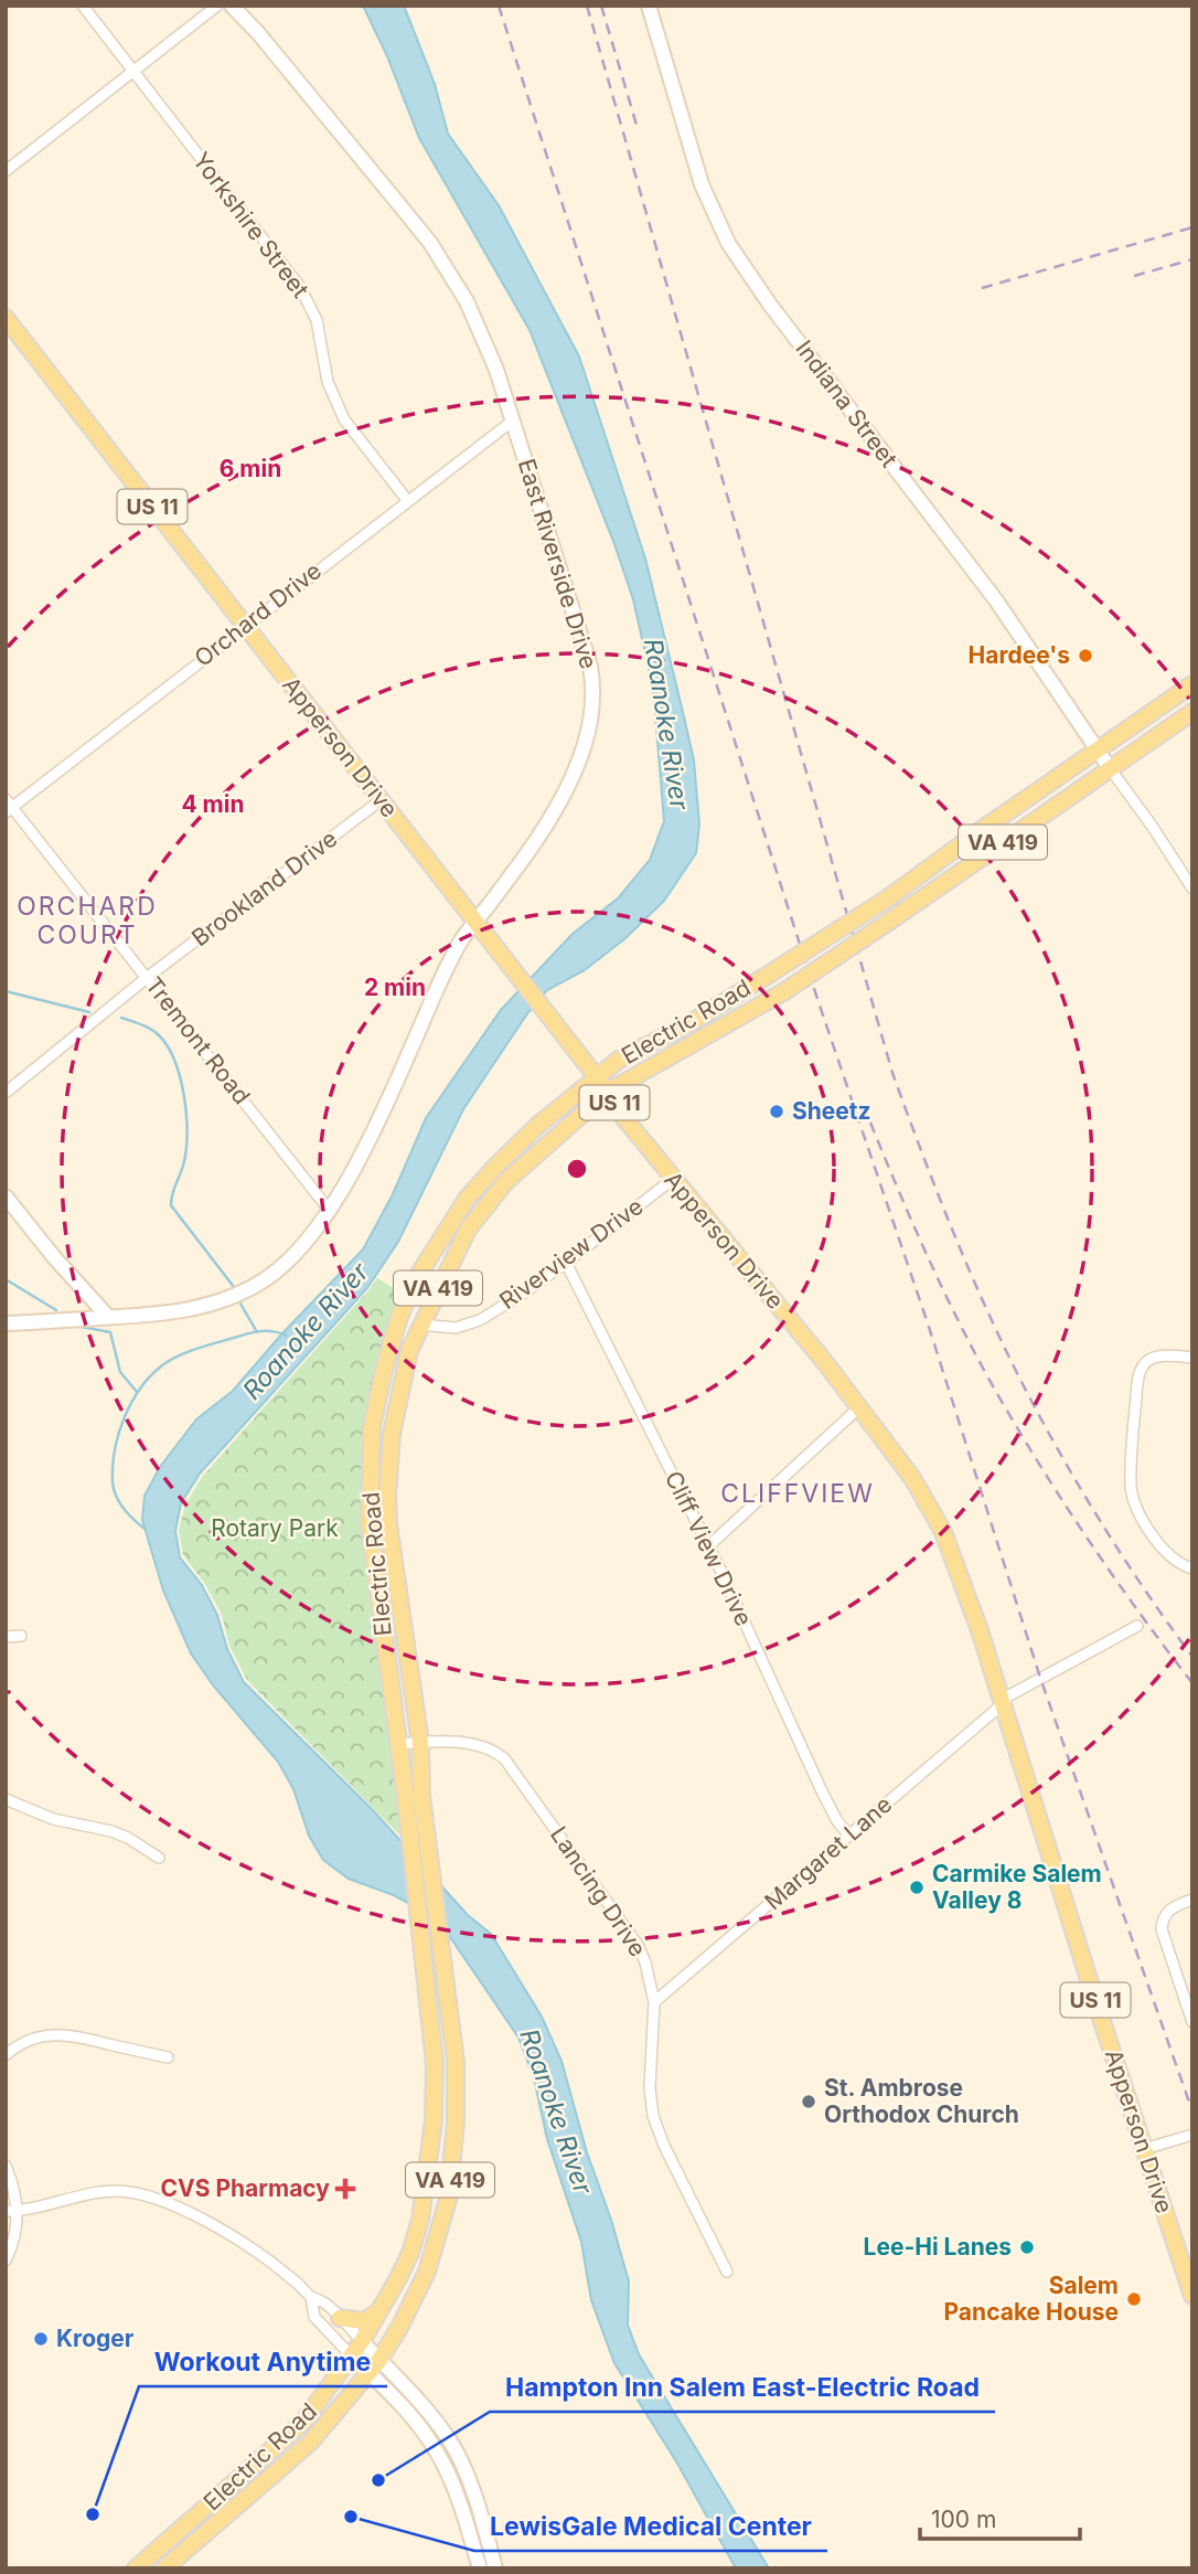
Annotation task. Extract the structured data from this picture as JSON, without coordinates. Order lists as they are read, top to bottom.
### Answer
{
  "streets": {
    "main road": [
      "US 11",
      "Apperson Drive",
      "VA 419",
      "Electric Road"
    ],
    "street": [
      "Yorkshire Street",
      "Indiana Street",
      "East Riverside Drive",
      "Orchard Drive",
      "Brookland Drive",
      "Tremont Road",
      "Riverview Drive",
      "Cliff View Drive",
      "Margaret Lane",
      "Lancing Drive"
    ]
  },
  "crossings": [
    ["Yorkshire Street", "Orchard Drive"],
    ["Indiana Street", "VA 419"],
    ["Indiana Street", "Electric Road"],
    ["East Riverside Drive", "Orchard Drive"],
    ["East Riverside Drive", "Apperson Drive"],
    ["East Riverside Drive", "Tremont Road"],
    ["Orchard Drive", "Apperson Drive"],
    ["Orchard Drive", "Tremont Road"],
    ["Apperson Drive", "Brookland Drive"],
    ["Apperson Drive", "Electric Road"],
    ["Apperson Drive", "Riverview Drive"],
    ["Apperson Drive", "Margaret Lane"],
    ["VA 419", "Electric Road"],
    ["Brookland Drive", "Tremont Road"],
    ["Electric Road", "Riverview Drive"],
    ["Electric Road", "Lancing Drive"],
    ["Riverview Drive", "Cliff View Drive"],
    ["Cliff View Drive", "Margaret Lane"],
    ["Margaret Lane", "Lancing Drive"]
  ],
  "districts": ["ORCHARD COURT", "CLIFFVIEW"],
  "water": ["Roanoke River"],
  "parks": ["Rotary Park"],
  "places": {
    "other": [
      "Hardee's",
      "Sheetz",
      "Carmike Salem Valley 8",
      "St. Ambrose Orthodox Church",
      "Lee-Hi Lanes",
      "Salem Pancake House",
      "Kroger",
      "Hampton Inn Salem East-Electric Road",
      "Workout Anytime",
      "LewisGale Medical Center"
    ],
    "health": ["CVS Pharmacy"]
  },
  "scale_bar": "100 m",
  "rings": ["6 min", "4 min", "2 min"]
}
